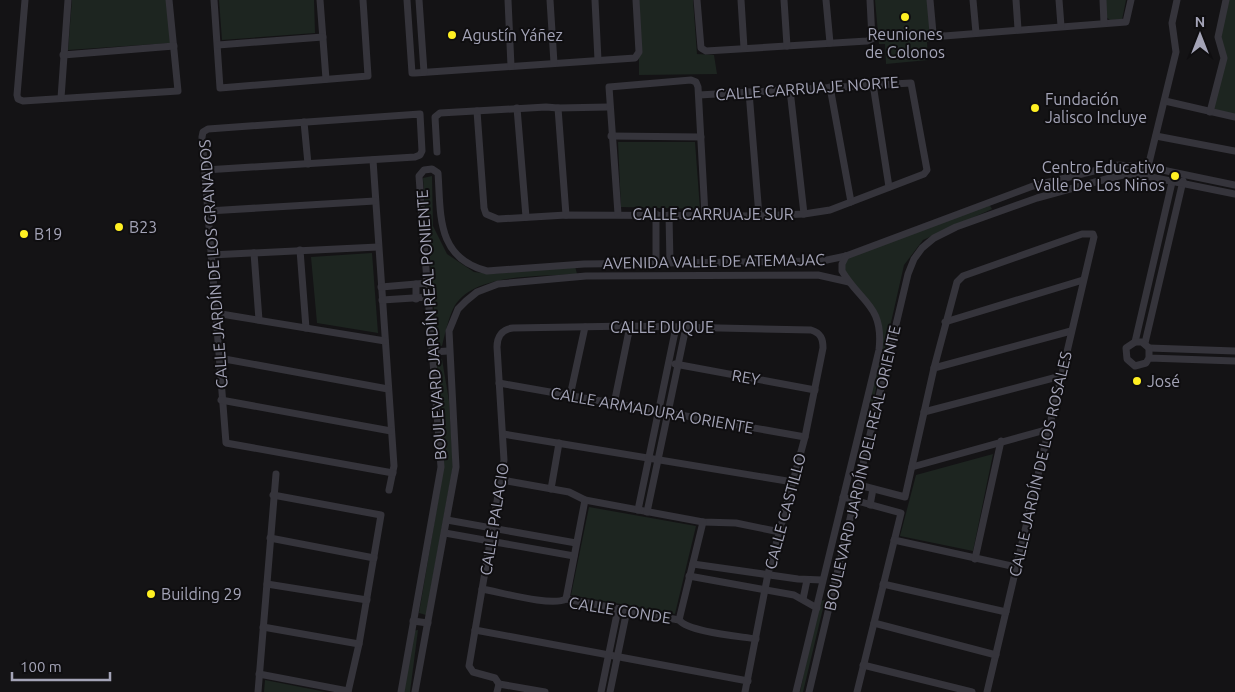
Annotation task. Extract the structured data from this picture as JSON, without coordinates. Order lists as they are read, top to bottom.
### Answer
{
  "streets": {
    "street": [
      "CALLE CARRUAJE NORTE",
      "CALLE CARRUAJE SUR",
      "AVENIDA VALLE DE ATEMAJAC",
      "CALLE JARDÍN DE LOS GRANADOS",
      "BOULEVARD JARDÍN REAL PONIENTE",
      "CALLE DUQUE",
      "REY",
      "CALLE ARMADURA ORIENTE",
      "CALLE JARDÍN DE LOS ROSALES",
      "BOULEVARD JARDÍN DEL REAL ORIENTE",
      "CALLE CASTILLO",
      "CALLE PALACIO",
      "CALLE CONDE"
    ]
  },
  "crossings": [
    ["CALLE CARRUAJE NORTE", "CALLE CARRUAJE SUR"],
    ["AVENIDA VALLE DE ATEMAJAC", "BOULEVARD JARDÍN REAL PONIENTE"],
    ["AVENIDA VALLE DE ATEMAJAC", "BOULEVARD JARDÍN DEL REAL ORIENTE"],
    ["CALLE DUQUE", "CALLE CASTILLO"],
    ["CALLE DUQUE", "CALLE PALACIO"],
    ["REY", "CALLE CASTILLO"],
    ["CALLE ARMADURA ORIENTE", "CALLE CASTILLO"],
    ["CALLE ARMADURA ORIENTE", "CALLE PALACIO"],
    ["CALLE CASTILLO", "CALLE CONDE"],
    ["CALLE PALACIO", "CALLE CONDE"]
  ],
  "places": [
    "Reuniones de Colonos",
    "Agustín Yáñez",
    "Fundación Jalisco Incluye",
    "Centro Educativo Valle De Los Niños",
    "B23",
    "B19",
    "José",
    "Building 29"
  ],
  "scale_bar": "100 m",
  "north": "top"
}
